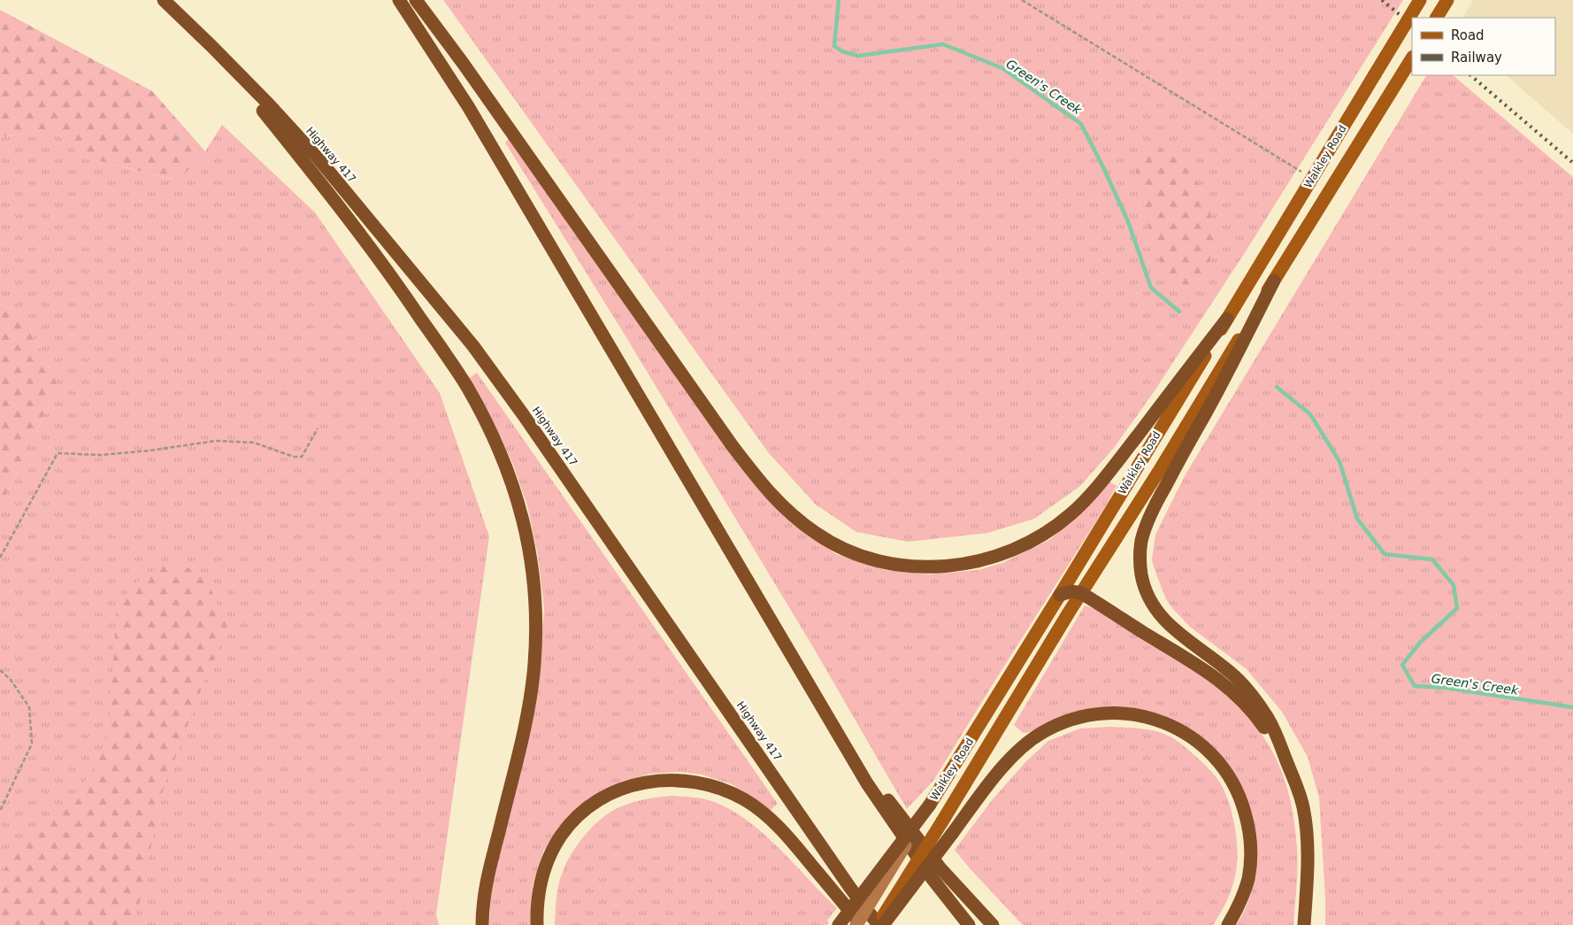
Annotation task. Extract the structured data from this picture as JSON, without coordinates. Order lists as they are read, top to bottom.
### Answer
{
  "streets": {
    "highway": ["Highway 417"],
    "main road": ["Walkley Road"]
  },
  "crossings": [
    ["Highway 417", "Walkley Road"]
  ],
  "water": ["Green's Creek"],
  "legend": ["Road", "Railway"]
}
